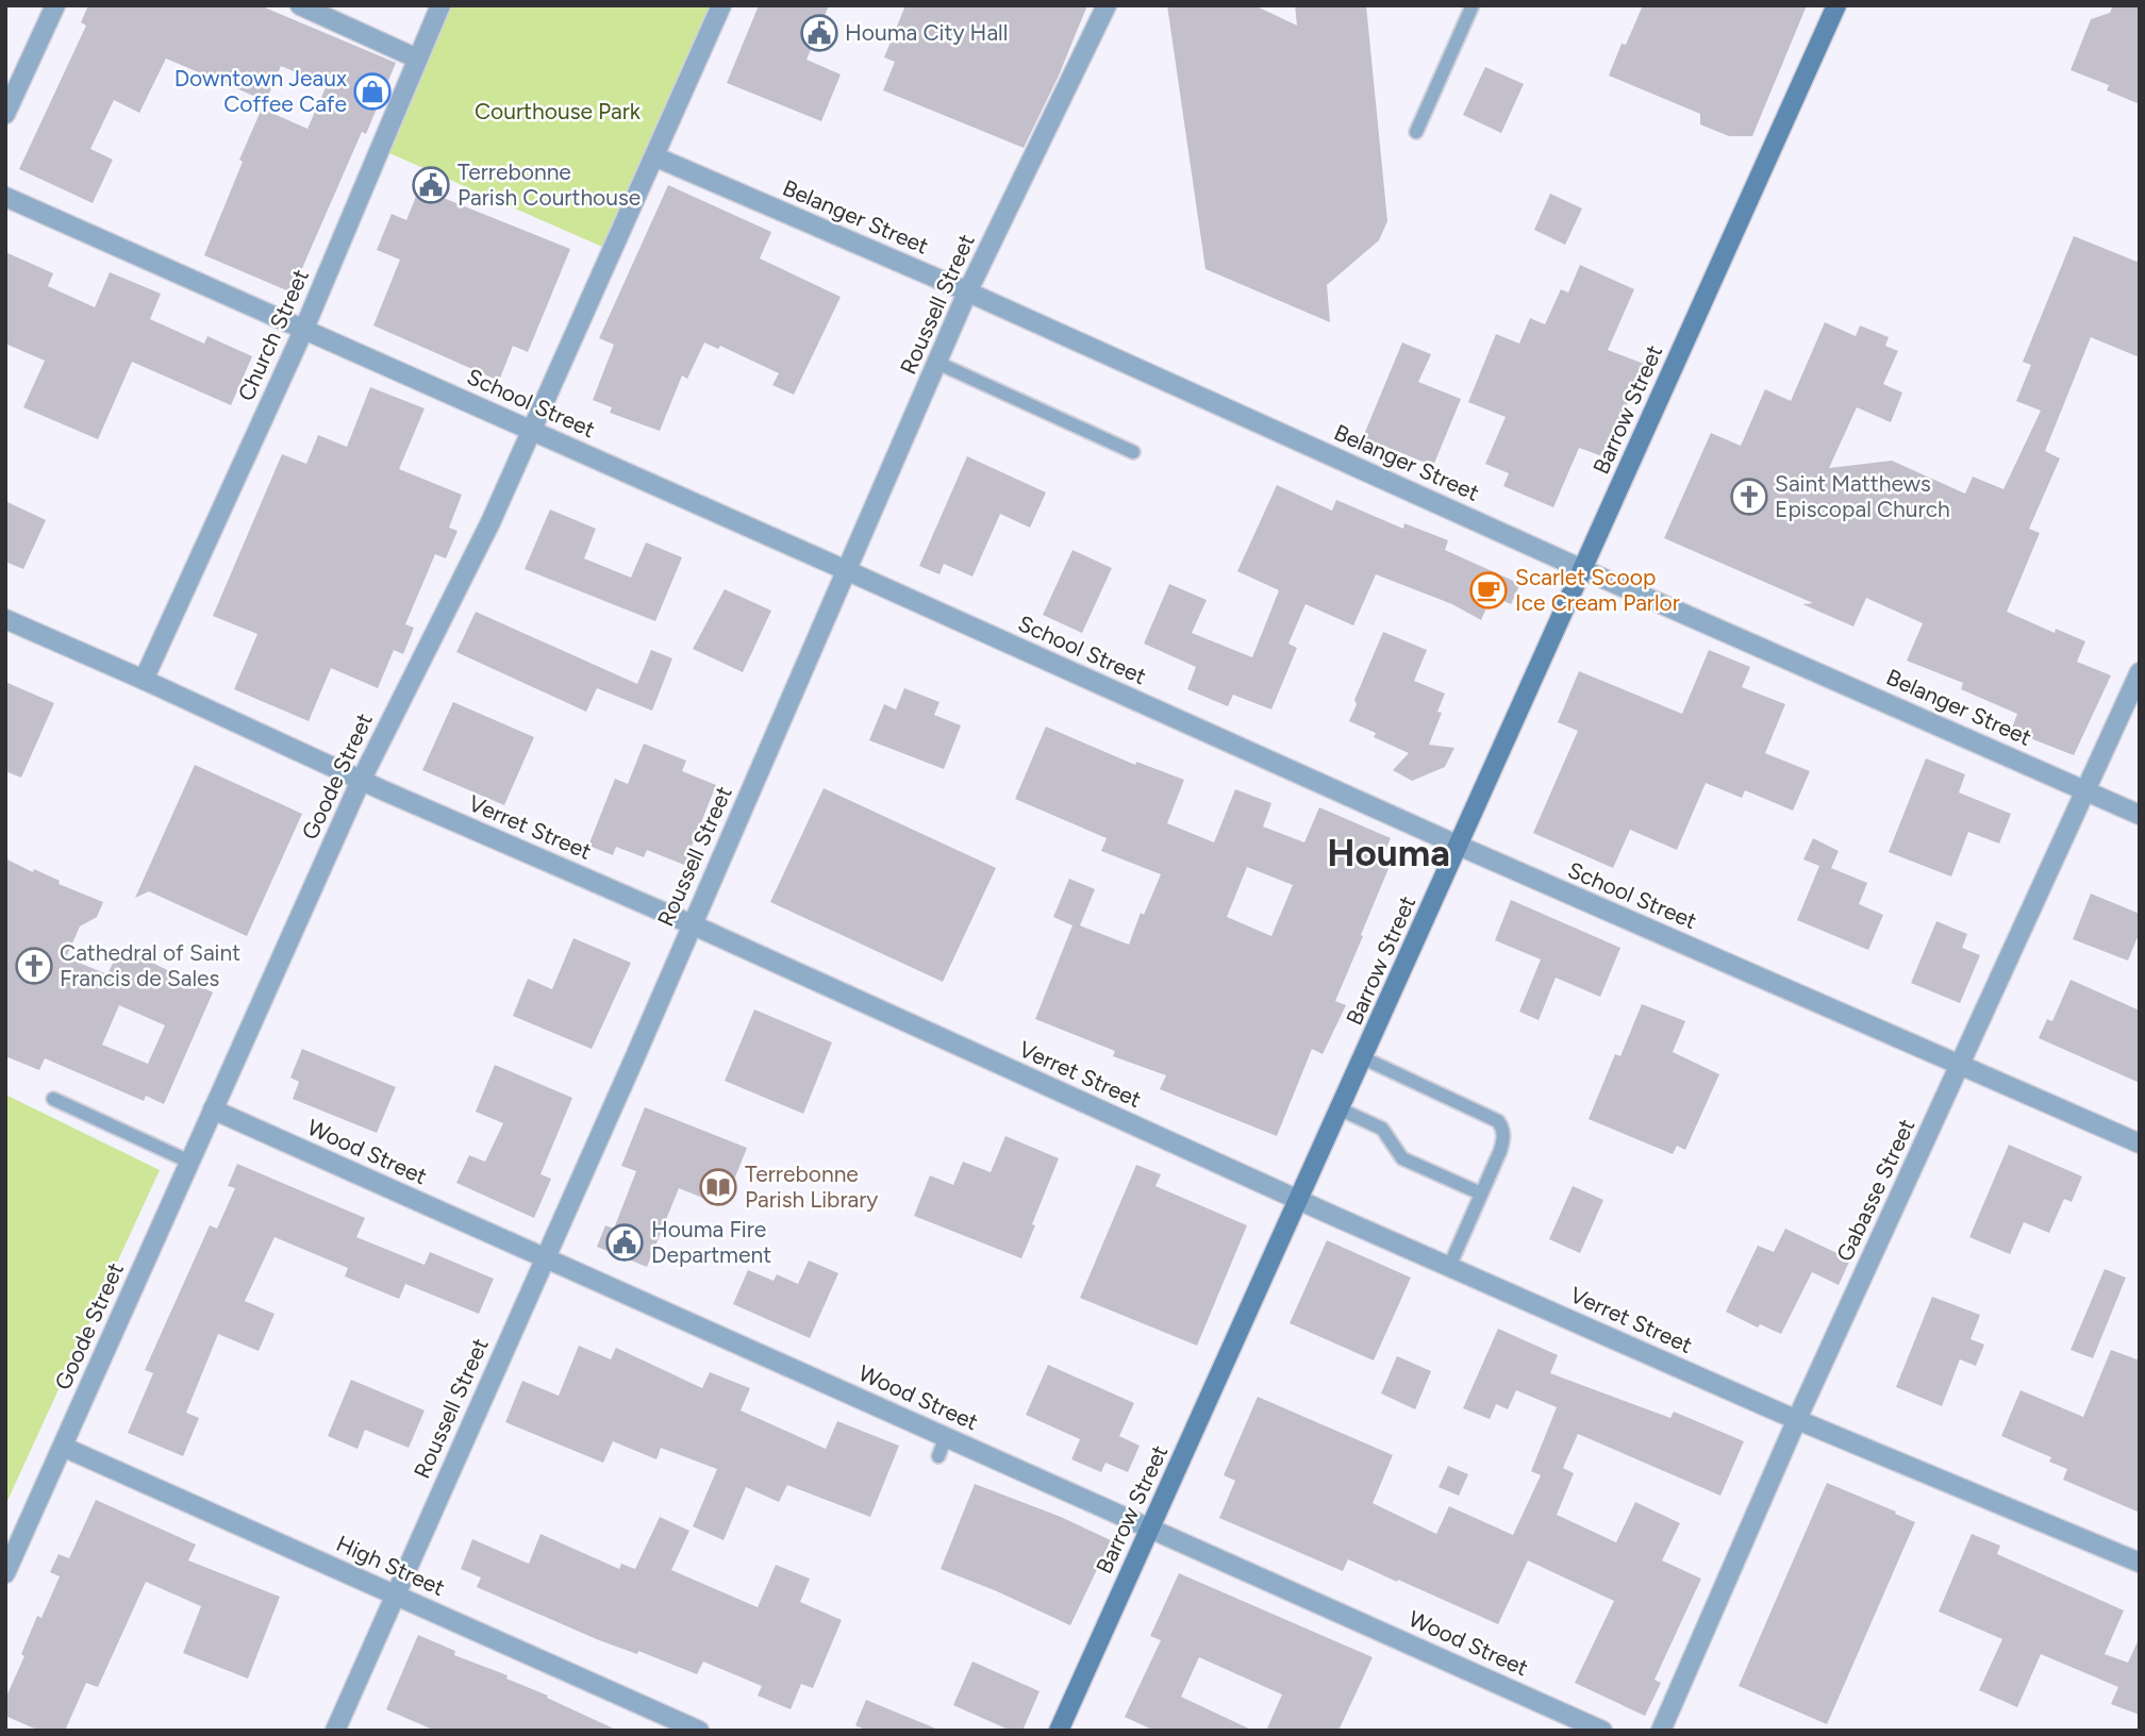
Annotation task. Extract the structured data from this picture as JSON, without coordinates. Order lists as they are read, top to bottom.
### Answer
{
  "streets": {
    "main road": ["Barrow Street"],
    "street": [
      "Belanger Street",
      "Roussell Street",
      "Church Street",
      "School Street",
      "Goode Street",
      "Verret Street",
      "Wood Street",
      "Gabasse Street",
      "High Street"
    ]
  },
  "crossings": [
    ["Belanger Street", "Roussell Street"],
    ["Belanger Street", "Barrow Street"],
    ["Belanger Street", "Goode Street"],
    ["Belanger Street", "Gabasse Street"],
    ["Roussell Street", "School Street"],
    ["Roussell Street", "Verret Street"],
    ["Roussell Street", "Wood Street"],
    ["Roussell Street", "High Street"],
    ["Church Street", "School Street"],
    ["Church Street", "Verret Street"],
    ["School Street", "Barrow Street"],
    ["School Street", "Goode Street"],
    ["School Street", "Gabasse Street"],
    ["Barrow Street", "Verret Street"],
    ["Barrow Street", "Wood Street"],
    ["Goode Street", "Verret Street"],
    ["Goode Street", "Wood Street"],
    ["Goode Street", "High Street"],
    ["Verret Street", "Gabasse Street"]
  ],
  "districts": ["Houma"],
  "parks": ["Courthouse Park"],
  "places": {
    "public building": ["Houma City Hall", "Terrebonne Parish Courthouse", "Houma Fire Department"],
    "shop": ["Downtown Jeaux Coffee Cafe"],
    "church": ["Saint Matthews Episcopal Church", "Cathedral of Saint Francis de Sales"],
    "cafe": ["Scarlet Scoop Ice Cream Parlor"],
    "library": ["Terrebonne Parish Library"]
  }
}
